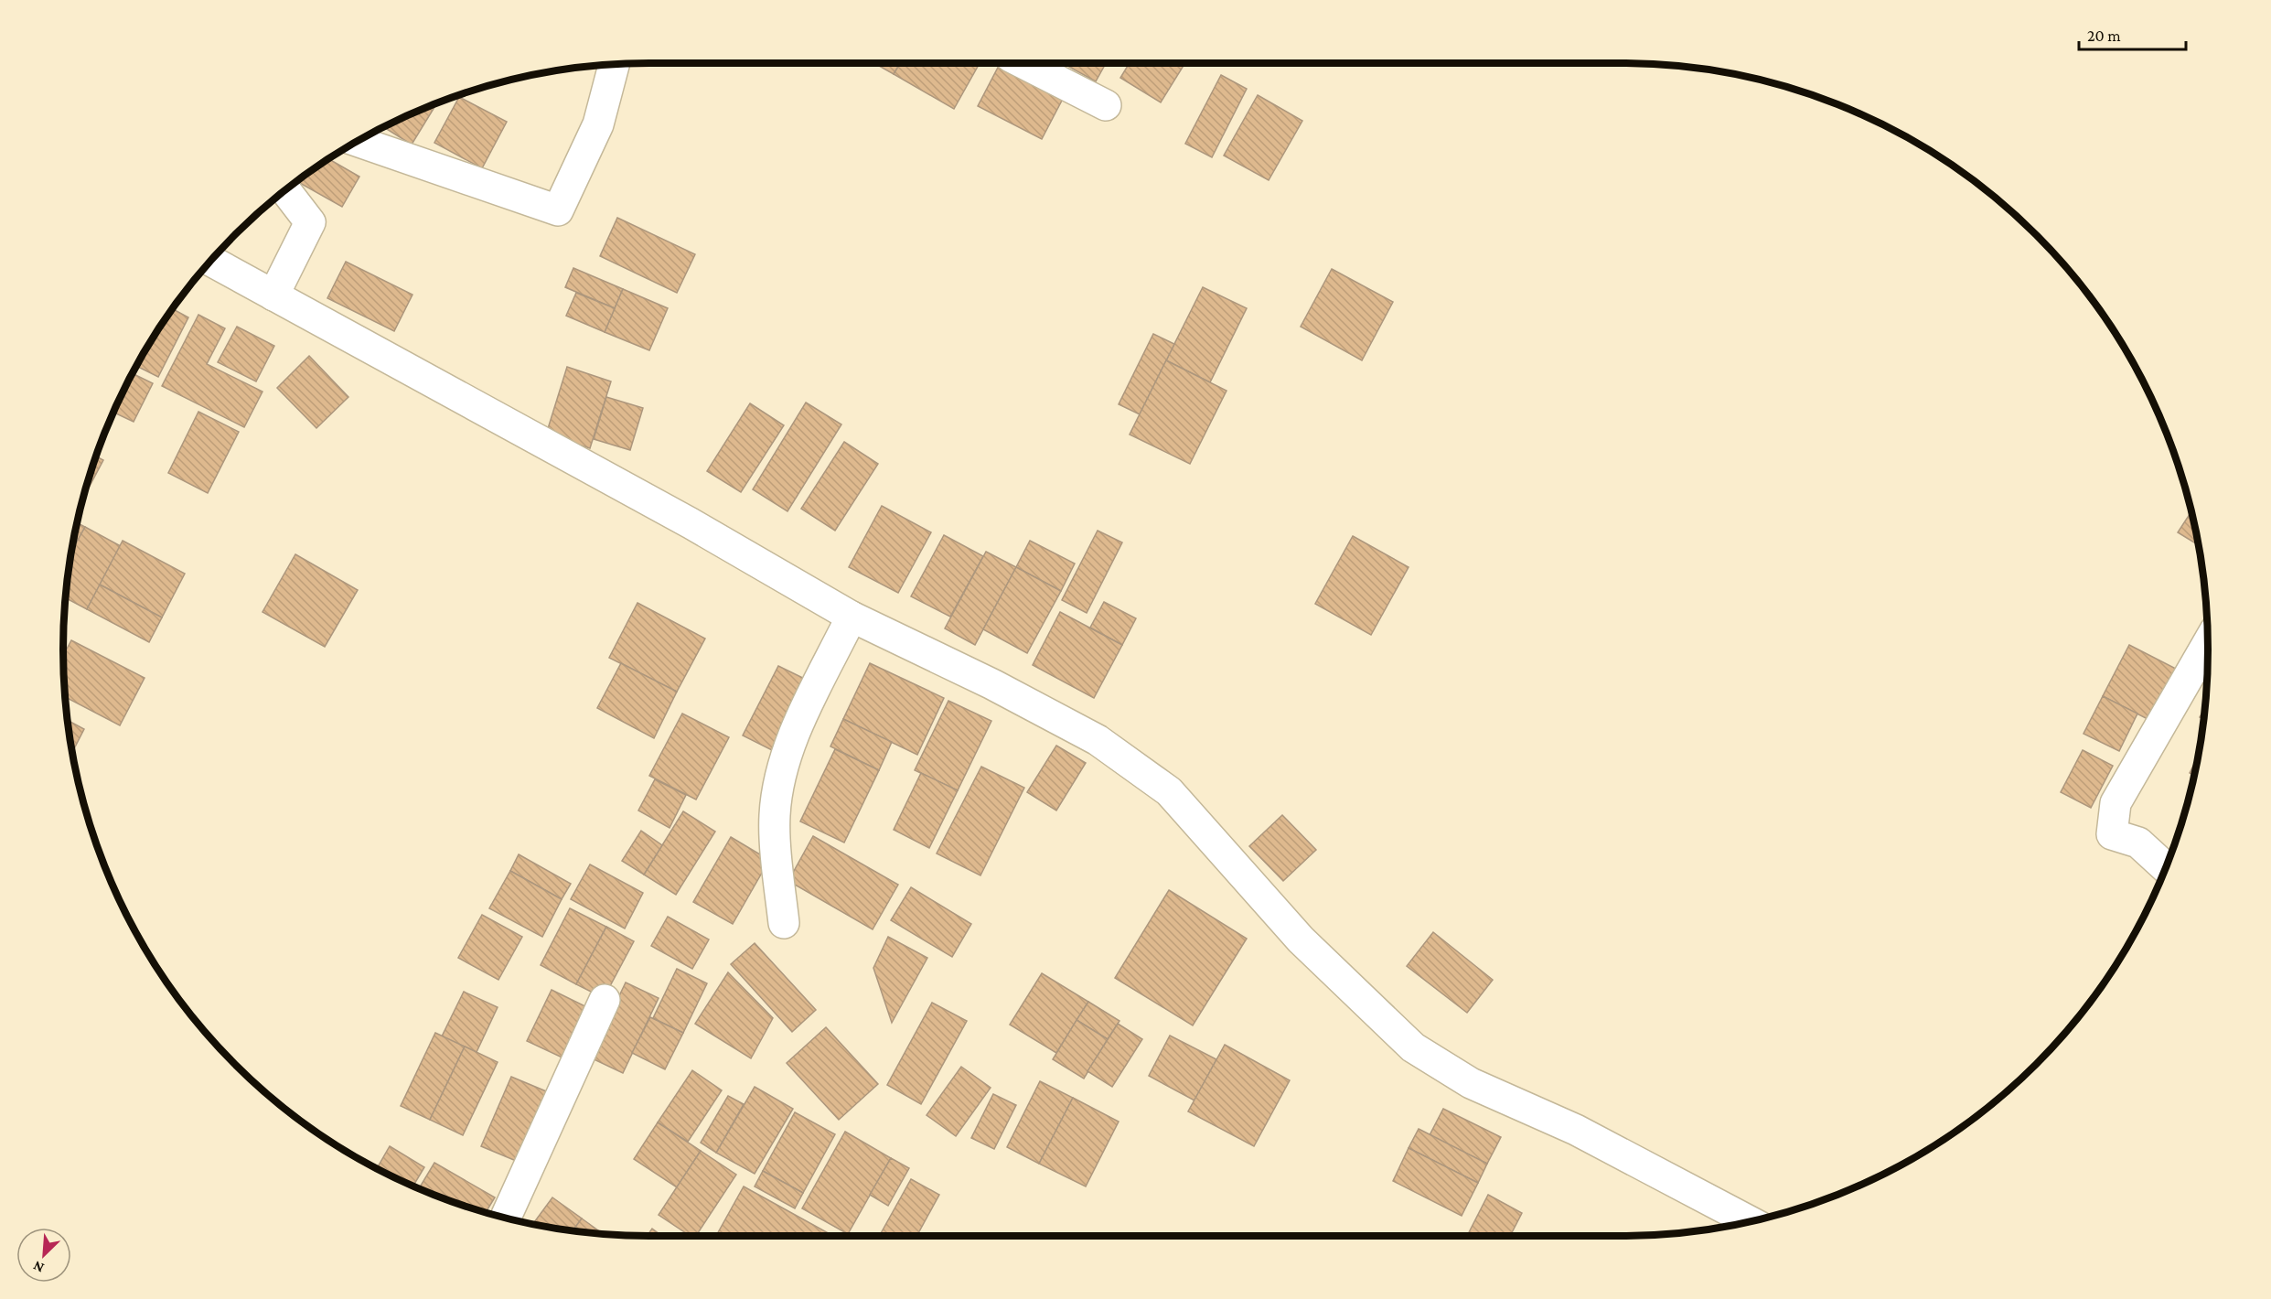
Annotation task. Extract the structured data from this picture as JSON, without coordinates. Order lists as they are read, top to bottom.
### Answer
{
  "scale_bar": "20 m",
  "north": "bottom left"
}
